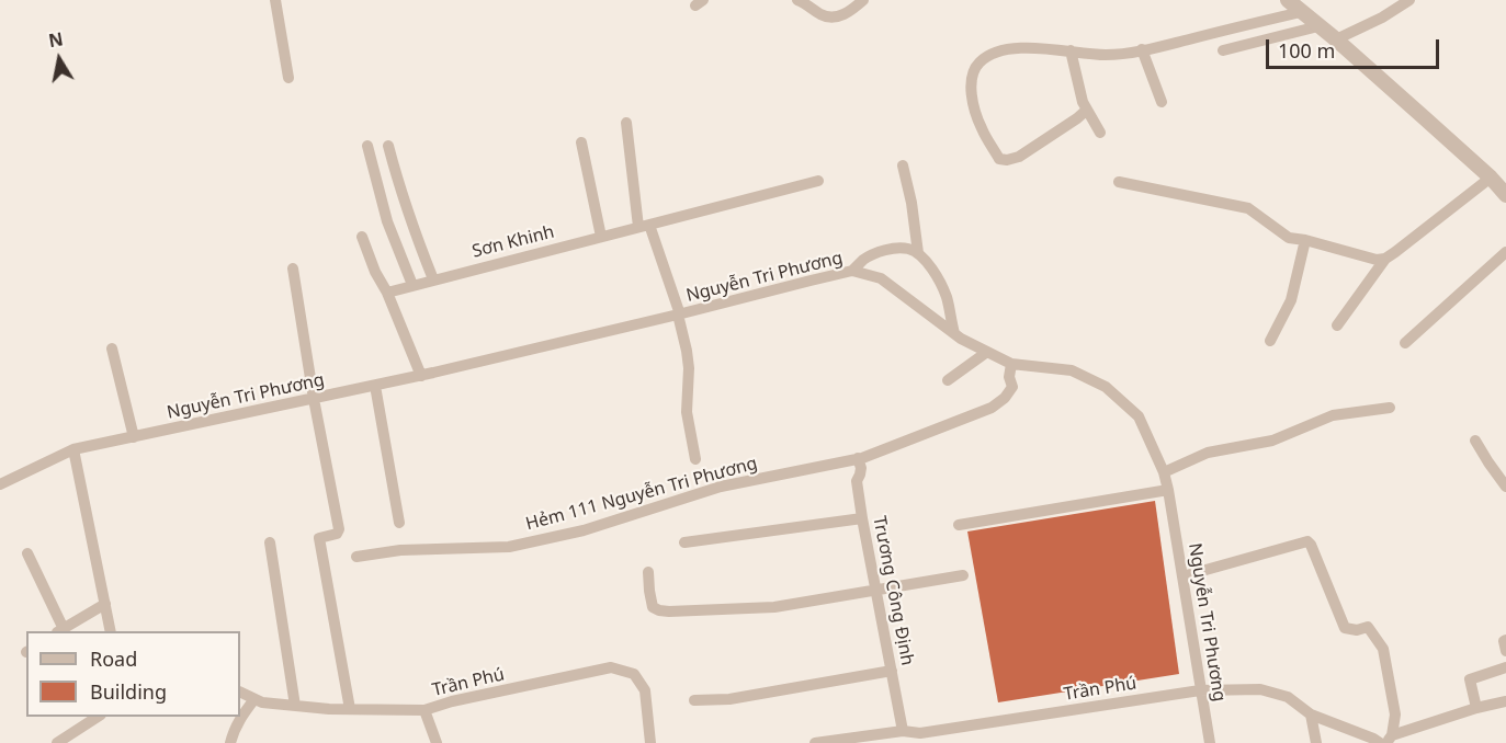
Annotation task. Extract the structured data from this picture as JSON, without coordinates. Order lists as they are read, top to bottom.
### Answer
{
  "streets": {
    "street": [
      "Sơn Khinh",
      "Nguyễn Tri Phương",
      "Hẻm 111 Nguyễn Tri Phương",
      "Trương Công Định",
      "Trần Phú"
    ]
  },
  "crossings": [
    ["Nguyễn Tri Phương", "Hẻm 111 Nguyễn Tri Phương"],
    ["Nguyễn Tri Phương", "Trần Phú"],
    ["Hẻm 111 Nguyễn Tri Phương", "Trương Công Định"],
    ["Trương Công Định", "Trần Phú"]
  ],
  "legend": ["Road", "Building"],
  "scale_bar": "100 m",
  "north": "top"
}
